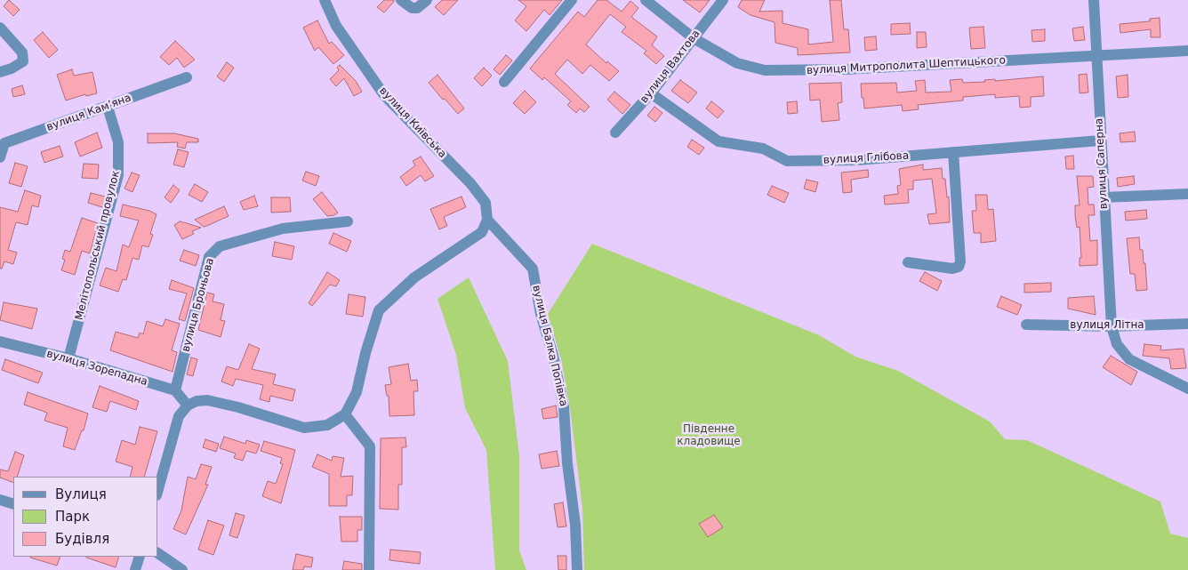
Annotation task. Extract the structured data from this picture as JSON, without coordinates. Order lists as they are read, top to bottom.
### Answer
{
  "streets": {
    "street": [
      "вулиця Митрополита Шептицького",
      "вулиця Вахтова",
      "вулиця Кам’яна",
      "вулиця Київська",
      "вулиця Глібова",
      "вулиця Саперна",
      "Мелітопольський провулок",
      "вулиця Броньова",
      "вулиця Літна",
      "вулиця Балка Попівка",
      "вулиця Зорепадна"
    ]
  },
  "crossings": [
    ["вулиця Митрополита Шептицького", "вулиця Вахтова"],
    ["вулиця Митрополита Шептицького", "вулиця Саперна"],
    ["вулиця Вахтова", "вулиця Глібова"],
    ["вулиця Кам’яна", "Мелітопольський провулок"],
    ["вулиця Київська", "вулиця Балка Попівка"],
    ["вулиця Глібова", "вулиця Саперна"],
    ["вулиця Саперна", "вулиця Літна"],
    ["Мелітопольський провулок", "вулиця Зорепадна"],
    ["вулиця Броньова", "вулиця Зорепадна"]
  ],
  "parks": ["Південне кладовище"],
  "legend": ["Вулиця", "Парк", "Будівля"]
}
